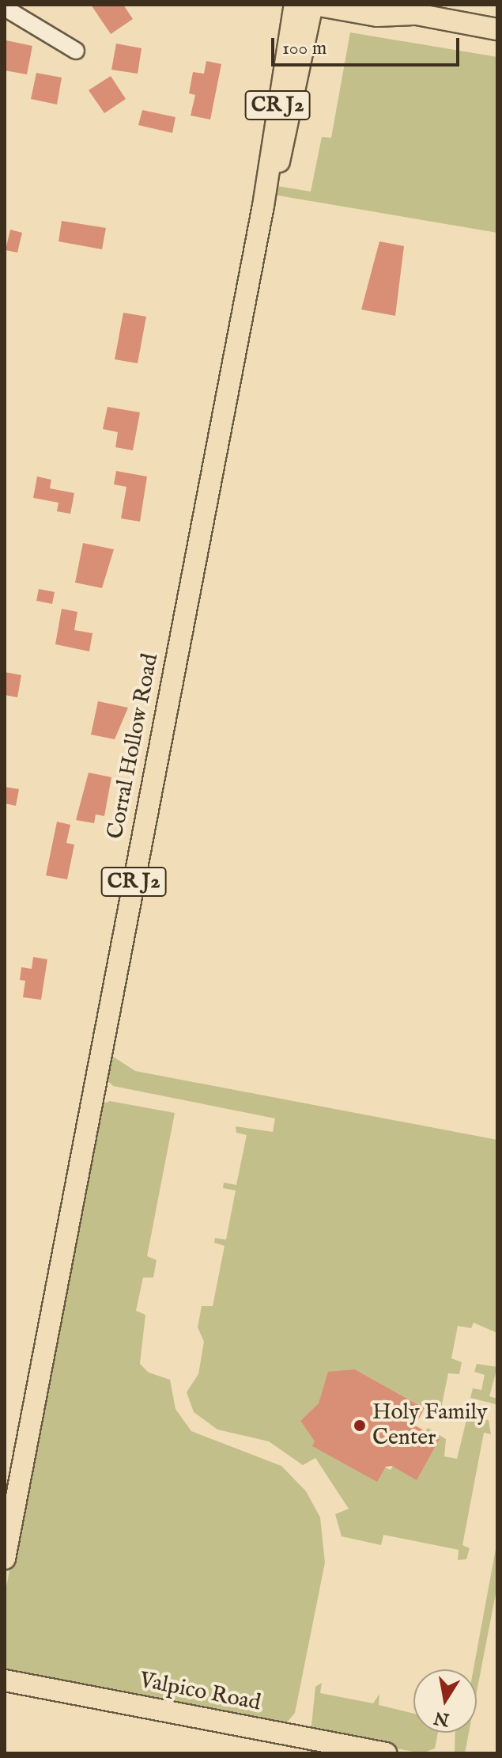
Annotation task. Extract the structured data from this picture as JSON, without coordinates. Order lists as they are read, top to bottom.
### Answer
{
  "streets": {
    "main road": ["CR J2", "Corral Hollow Road", "Valpico Road"]
  },
  "places": ["Holy Family Center"],
  "scale_bar": "100 m",
  "north": "bottom"
}
